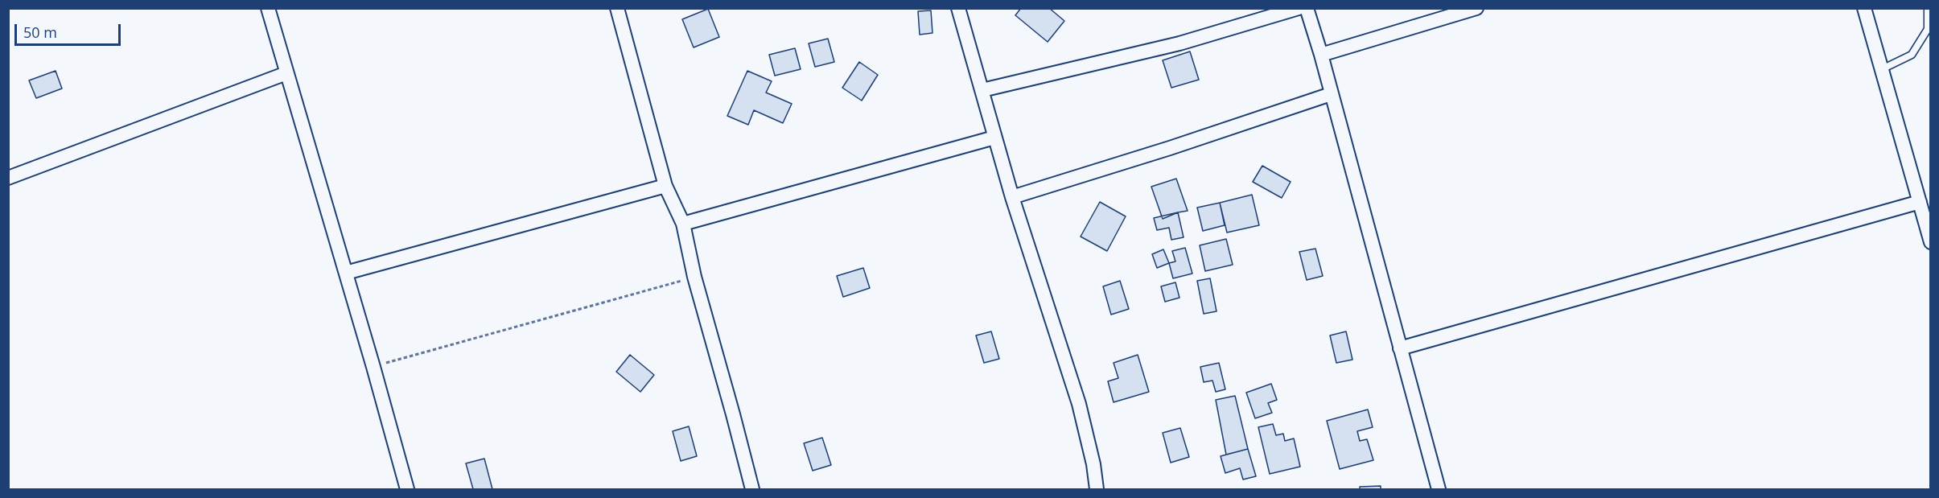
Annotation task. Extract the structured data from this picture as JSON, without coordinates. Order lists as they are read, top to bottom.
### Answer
{
  "scale_bar": "50 m"
}
